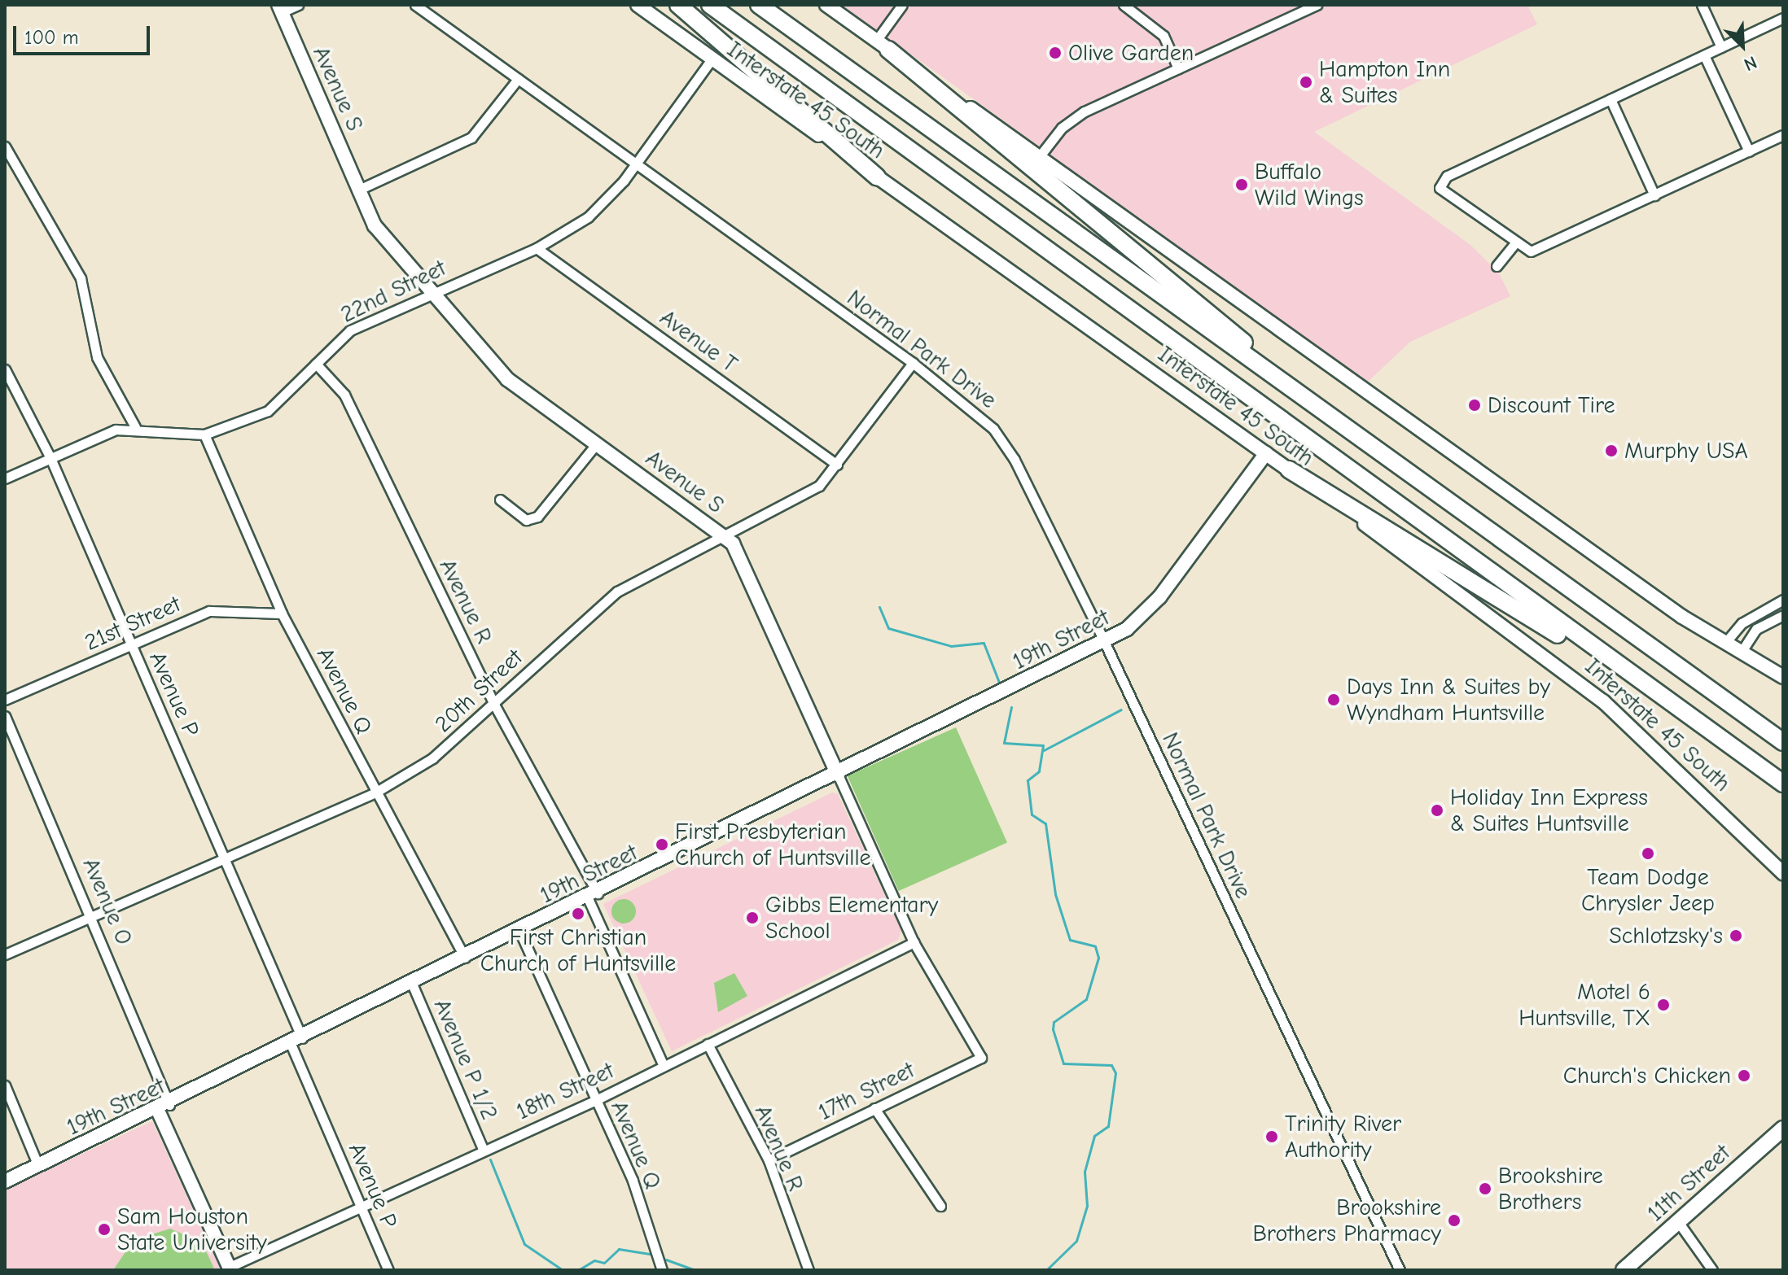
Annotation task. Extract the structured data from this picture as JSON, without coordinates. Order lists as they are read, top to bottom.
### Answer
{
  "streets": {
    "main road": [
      "Avenue S",
      "Interstate 45 South",
      "19th Street",
      "Avenue O",
      "11th Street"
    ],
    "street": [
      "22nd Street",
      "Avenue T",
      "Normal Park Drive",
      "Avenue R",
      "21st Street",
      "Avenue Q",
      "20th Street",
      "Avenue P",
      "Avenue P 1/2",
      "18th Street",
      "17th Street"
    ]
  },
  "crossings": [
    ["Avenue S", "22nd Street"],
    ["Avenue S", "19th Street"],
    ["Avenue S", "20th Street"],
    ["Avenue S", "18th Street"],
    ["Avenue S", "17th Street"],
    ["Interstate 45 South", "22nd Street"],
    ["Interstate 45 South", "19th Street"],
    ["22nd Street", "Avenue T"],
    ["22nd Street", "Normal Park Drive"],
    ["22nd Street", "Avenue R"],
    ["22nd Street", "Avenue Q"],
    ["22nd Street", "Avenue P"],
    ["Avenue T", "20th Street"],
    ["Normal Park Drive", "19th Street"],
    ["Normal Park Drive", "20th Street"],
    ["Avenue R", "19th Street"],
    ["Avenue R", "20th Street"],
    ["Avenue R", "18th Street"],
    ["Avenue R", "17th Street"],
    ["21st Street", "Avenue Q"],
    ["21st Street", "Avenue P"],
    ["19th Street", "Avenue Q"],
    ["19th Street", "Avenue P"],
    ["19th Street", "Avenue O"],
    ["19th Street", "Avenue P 1/2"],
    ["Avenue Q", "20th Street"],
    ["Avenue Q", "18th Street"],
    ["20th Street", "Avenue P"],
    ["20th Street", "Avenue O"],
    ["Avenue P", "18th Street"],
    ["Avenue O", "18th Street"],
    ["Avenue P 1/2", "18th Street"]
  ],
  "places": [
    "Olive Garden",
    "Hampton Inn & Suites",
    "Buffalo Wild Wings",
    "Discount Tire",
    "Murphy USA",
    "Days Inn & Suites by Wyndham Huntsville",
    "Holiday Inn Express & Suites Huntsville",
    "First Presbyterian Church of Huntsville",
    "Team Dodge Chrysler Jeep",
    "First Christian Church of Huntsville",
    "Gibbs Elementary School",
    "Schlotzsky's",
    "Motel 6 Huntsville, TX",
    "Church's Chicken",
    "Trinity River Authority",
    "Brookshire Brothers",
    "Brookshire Brothers Pharmacy",
    "Sam Houston State University"
  ],
  "scale_bar": "100 m",
  "north": "bottom right"
}
